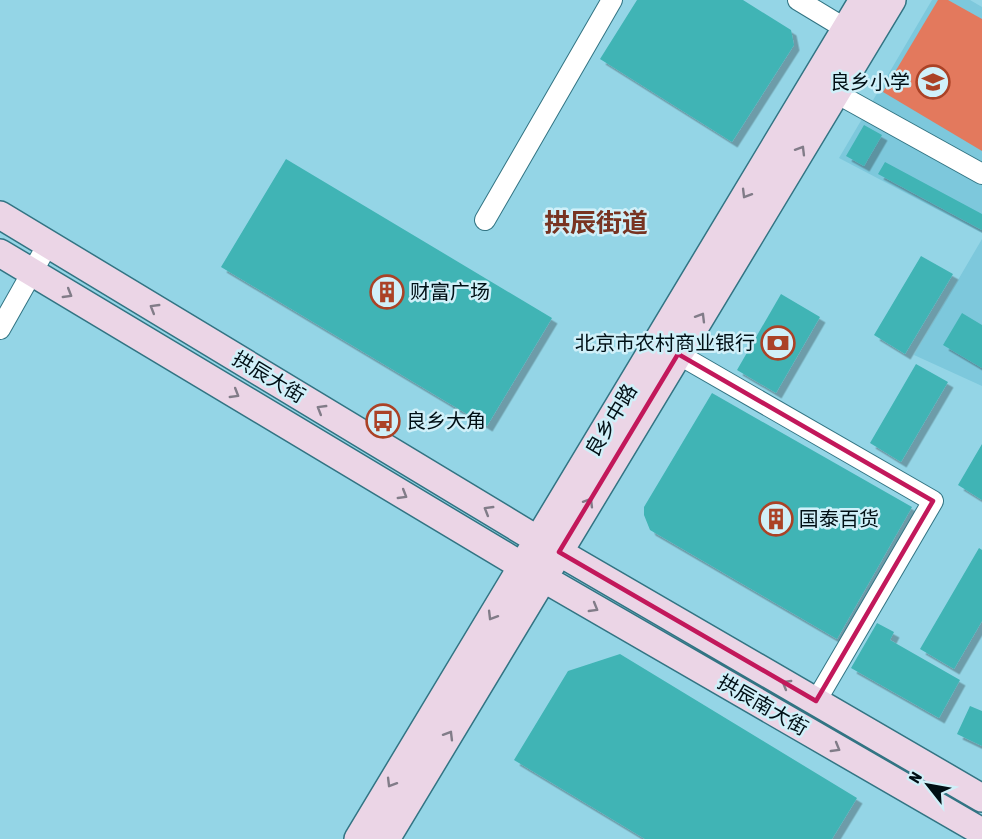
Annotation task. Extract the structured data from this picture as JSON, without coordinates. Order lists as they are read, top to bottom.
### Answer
{
  "streets": {
    "street": ["拱辰大街", "良乡中路", "拱辰南大街"]
  },
  "crossings": [
    ["拱辰大街", "良乡中路"],
    ["拱辰大街", "拱辰南大街"],
    ["良乡中路", "拱辰南大街"]
  ],
  "districts": ["拱辰街道"],
  "places": {
    "school or university": ["良乡小学"],
    "building": ["财富广场", "国泰百货"],
    "bank": ["北京市农村商业银行"],
    "bus stop": ["良乡大角"]
  },
  "north": "top left"
}
